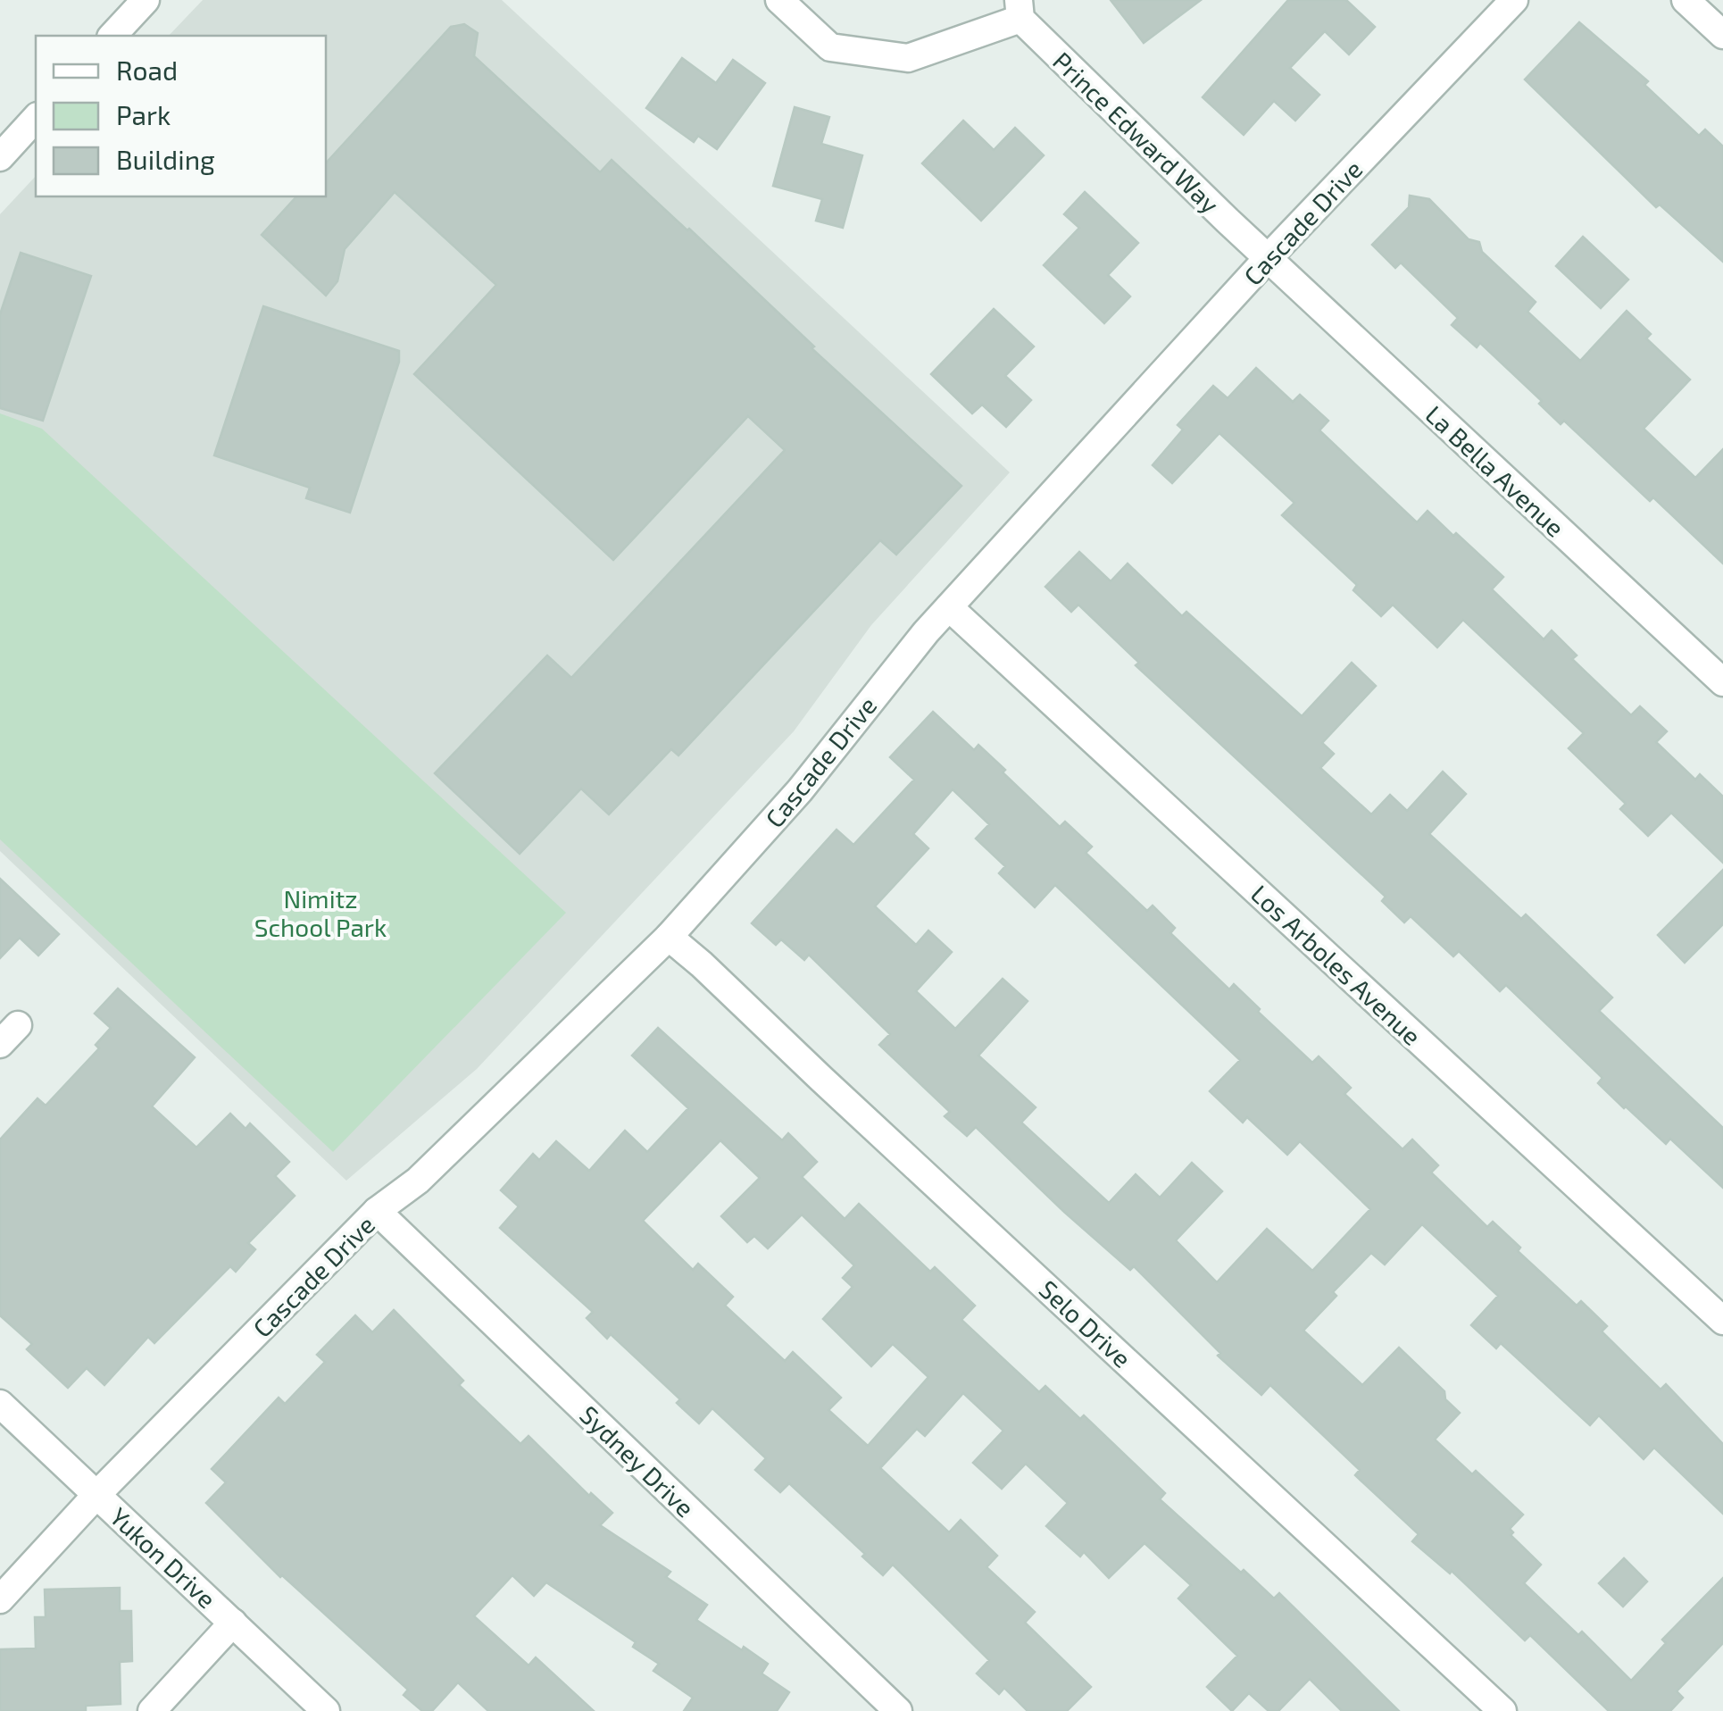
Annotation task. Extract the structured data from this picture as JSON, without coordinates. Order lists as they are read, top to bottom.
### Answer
{
  "streets": {
    "street": [
      "Prince Edward Way",
      "Cascade Drive",
      "La Bella Avenue",
      "Los Arboles Avenue",
      "Selo Drive",
      "Sydney Drive",
      "Yukon Drive"
    ]
  },
  "crossings": [
    ["Prince Edward Way", "Cascade Drive"],
    ["Prince Edward Way", "La Bella Avenue"],
    ["Cascade Drive", "La Bella Avenue"],
    ["Cascade Drive", "Los Arboles Avenue"],
    ["Cascade Drive", "Selo Drive"],
    ["Cascade Drive", "Sydney Drive"],
    ["Cascade Drive", "Yukon Drive"]
  ],
  "parks": ["Nimitz School Park"],
  "legend": ["Road", "Park", "Building"]
}
